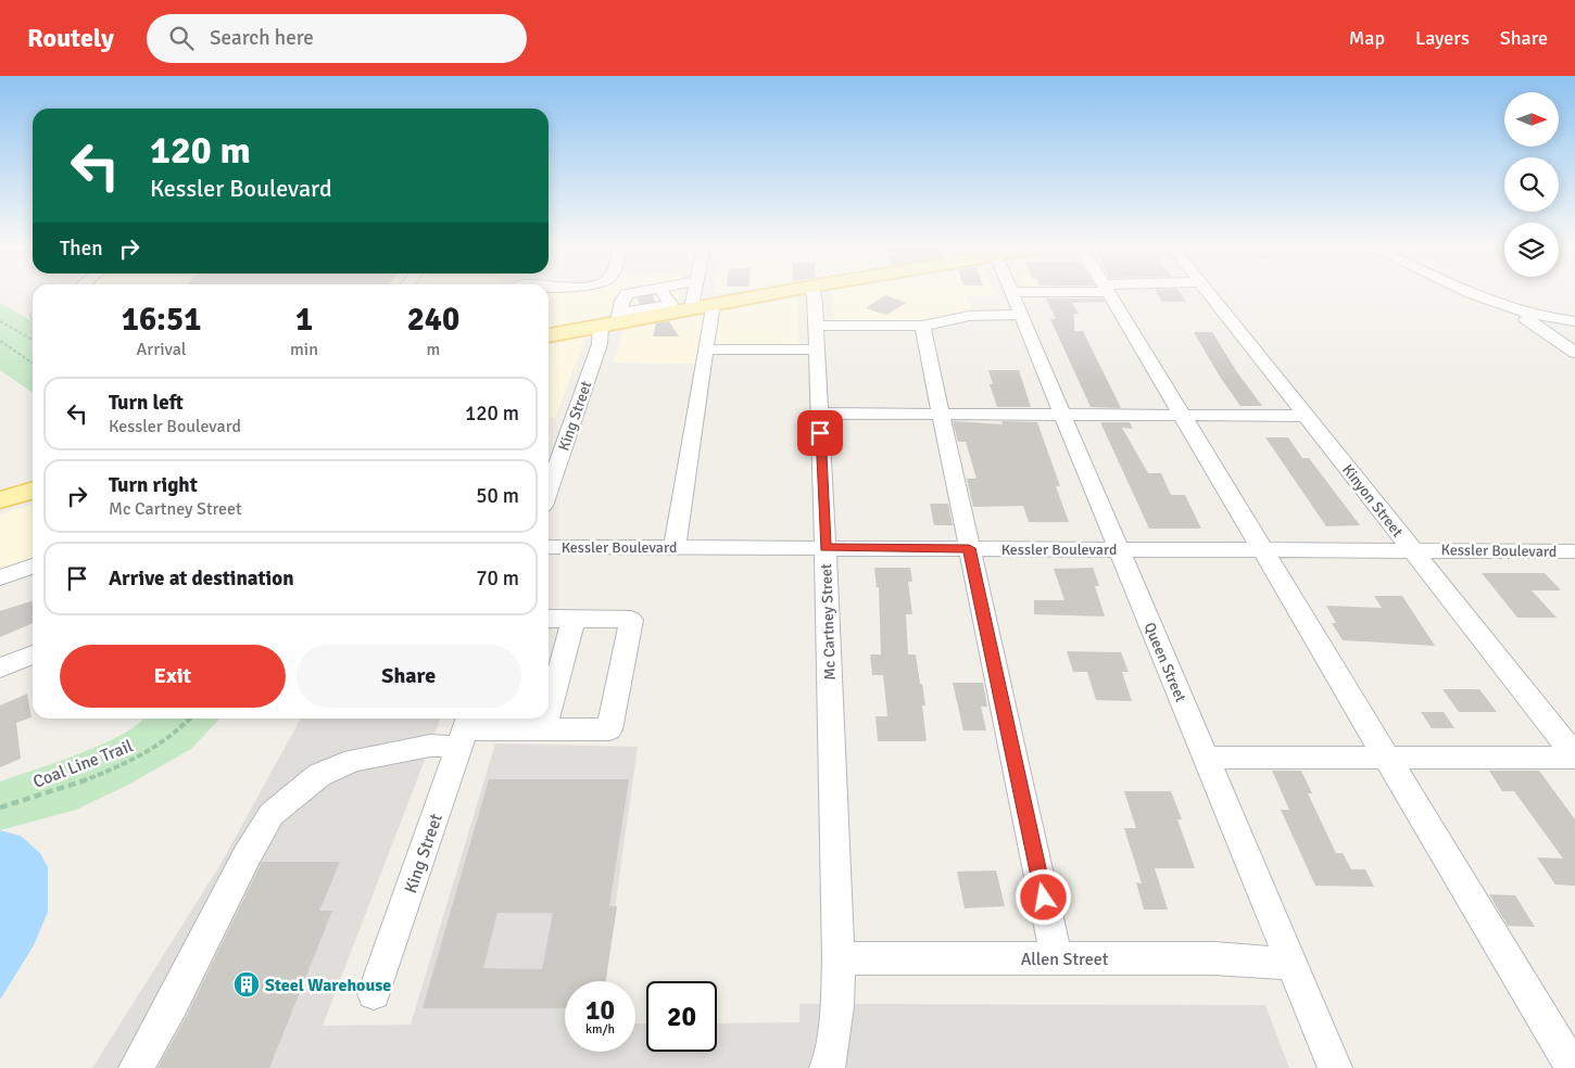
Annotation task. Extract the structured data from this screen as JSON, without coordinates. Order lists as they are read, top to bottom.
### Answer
{
  "streets": {
    "street": [
      "King Street",
      "Kinyon Street",
      "Kessler Boulevard",
      "Mc Cartney Street",
      "Queen Street",
      "Allen Street"
    ],
    "path": ["Coal Line Trail"]
  },
  "crossings": [
    ["Kinyon Street", "Kessler Boulevard"],
    ["Kessler Boulevard", "Mc Cartney Street"],
    ["Kessler Boulevard", "Queen Street"],
    ["Mc Cartney Street", "Allen Street"],
    ["Queen Street", "Allen Street"]
  ],
  "places": {
    "building": ["Steel Warehouse"]
  },
  "north": "right",
  "page": {
    "header": "Routely",
    "search": "Search here",
    "nav": ["Map", "Layers", "Share"],
    "turn": ["120 m", "Kessler Boulevard"],
    "then": "Then",
    "eta": [
      "16:51",
      "Arrival",
      "1",
      "min",
      "240",
      "m"
    ],
    "list": [
      {
        "name": "Turn left",
        "note": "Kessler Boulevard",
        "value": "120 m"
      },
      {
        "name": "Turn right",
        "note": "Mc Cartney Street",
        "value": "50 m"
      },
      {
        "name": "Arrive at destination",
        "value": "70 m"
      }
    ],
    "buttons": ["Exit", "Share"],
    "speed": "10 km/h",
    "limit": "20"
  }
}
